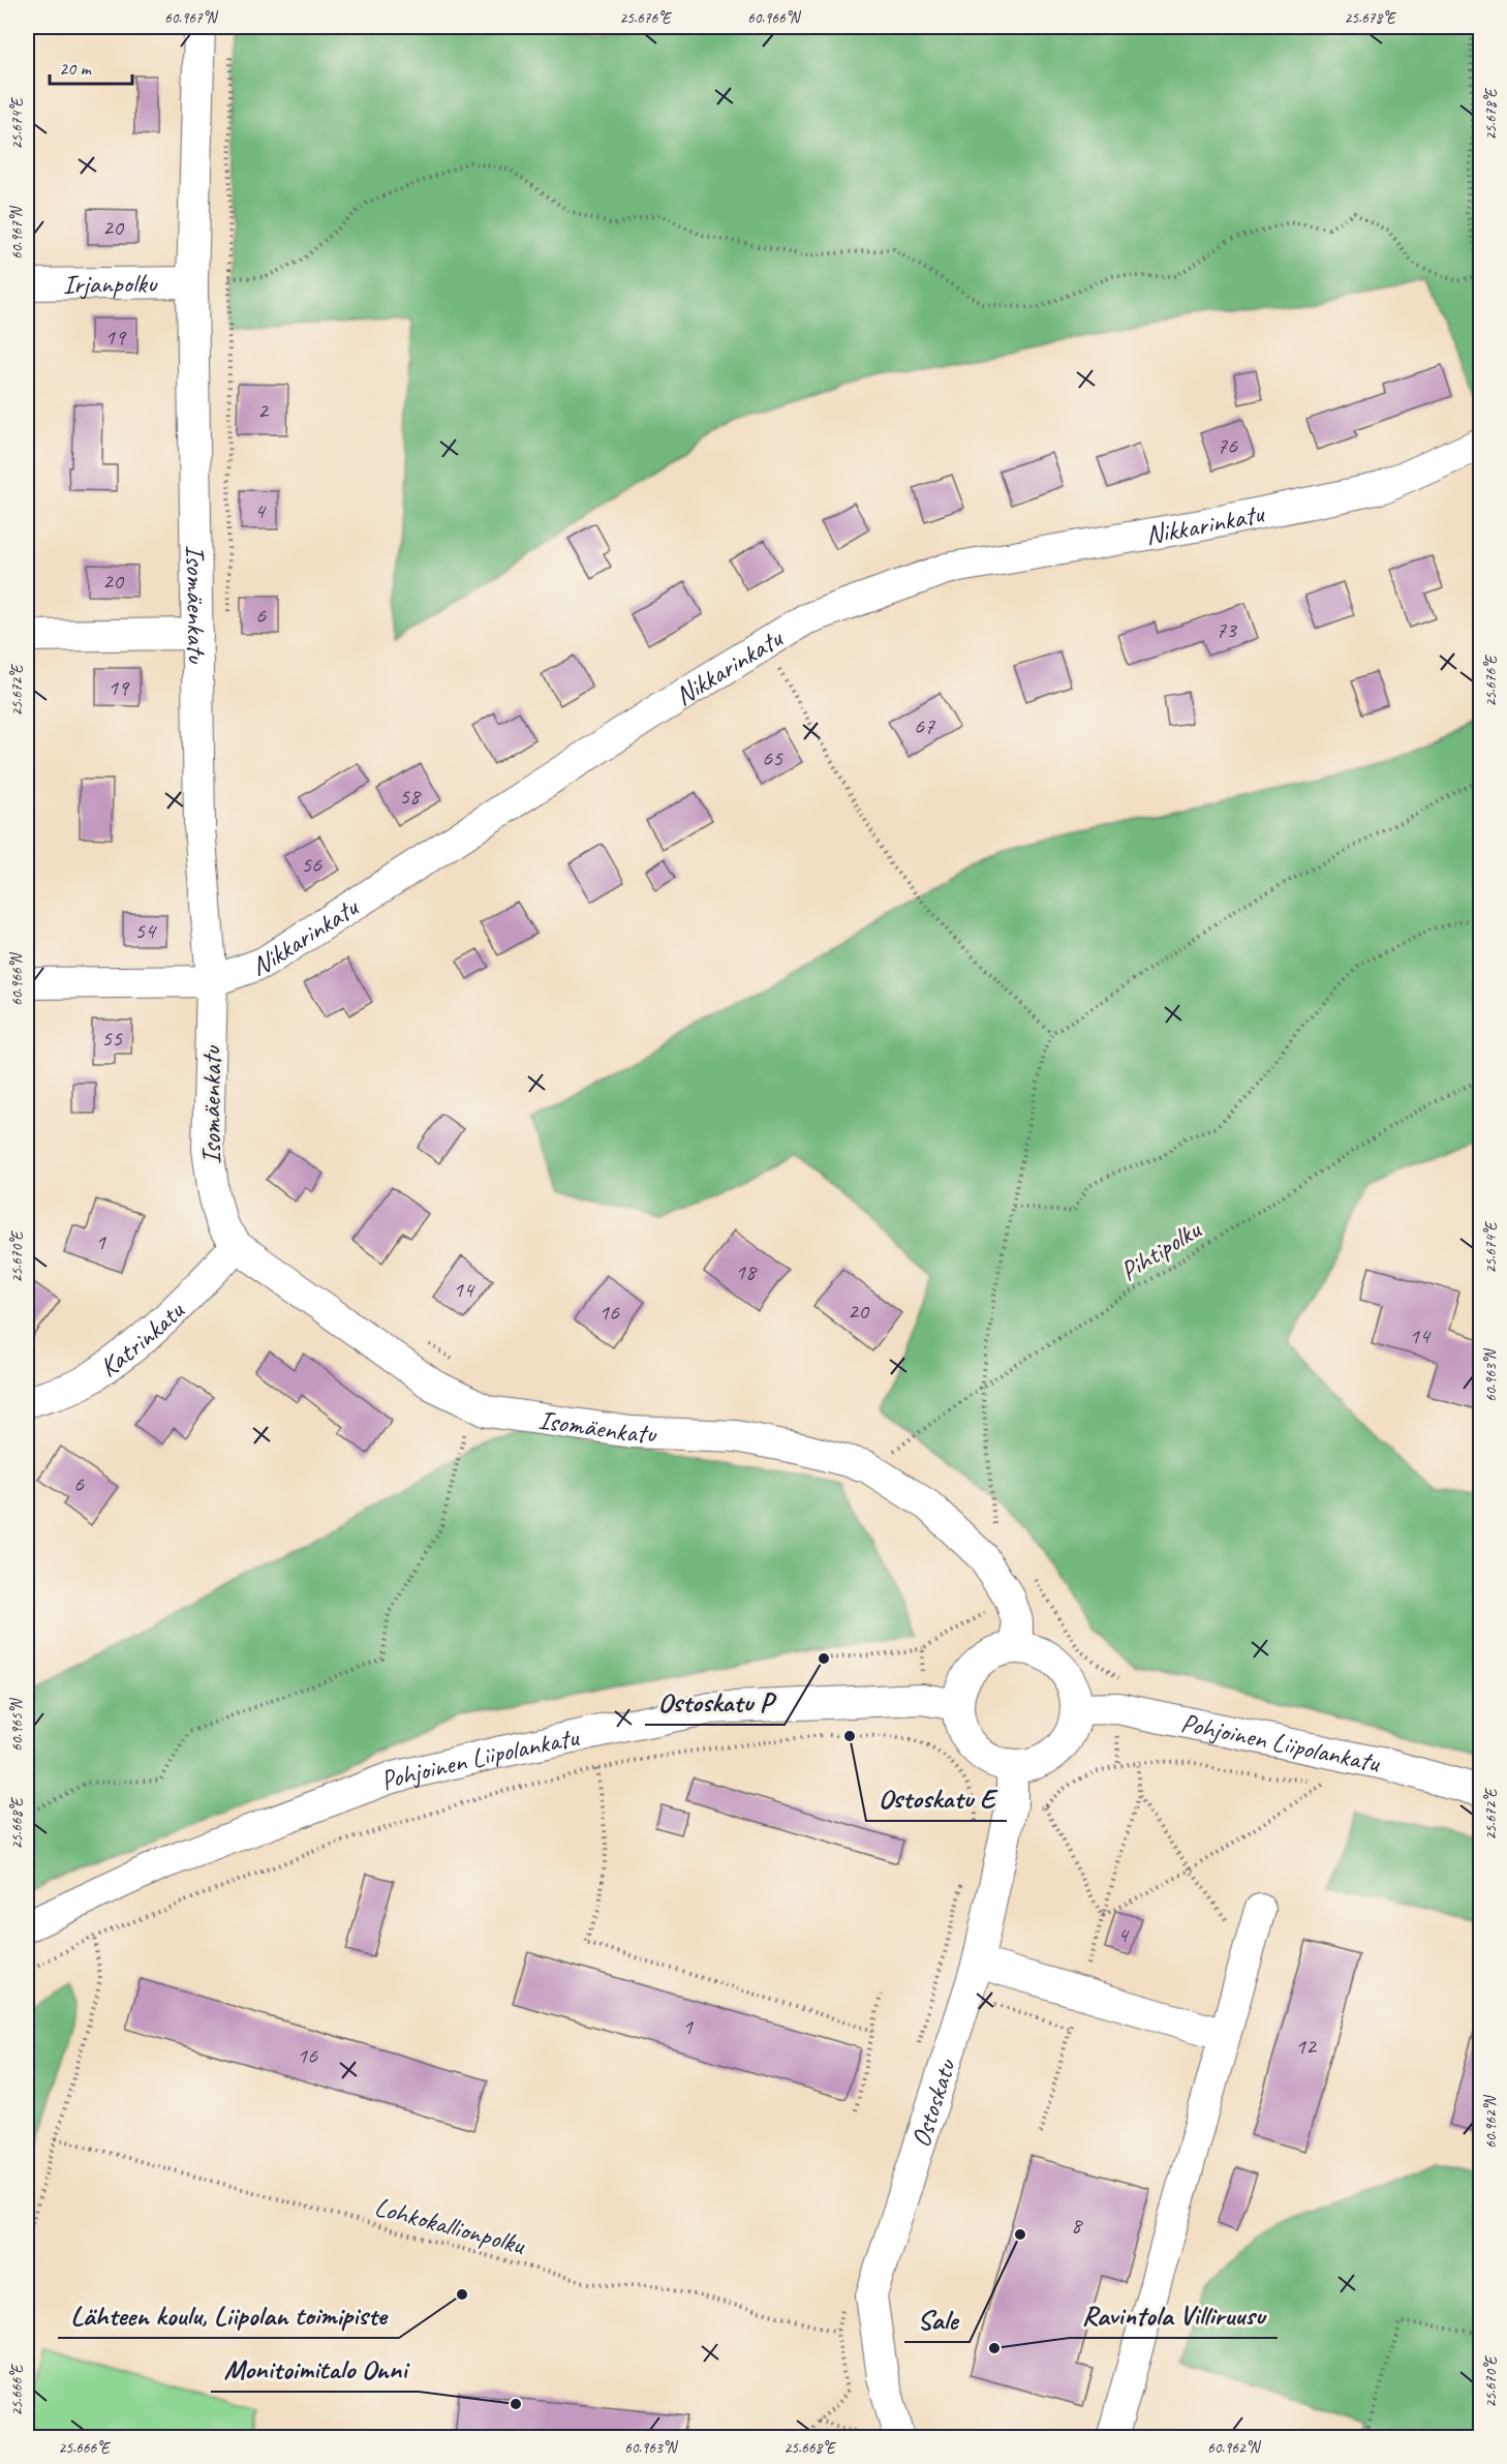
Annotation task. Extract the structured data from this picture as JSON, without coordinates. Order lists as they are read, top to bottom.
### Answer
{
  "streets": {
    "street": [
      "Irjanpolku",
      "Nikkarinkatu",
      "Isomäenkatu",
      "Katrinkatu",
      "Pohjoinen Liipolankatu",
      "Ostoskatu"
    ],
    "path": ["Pihtipolku", "Lohkokallionpolku"]
  },
  "crossings": [
    ["Irjanpolku", "Isomäenkatu"],
    ["Nikkarinkatu", "Isomäenkatu"],
    ["Isomäenkatu", "Katrinkatu"],
    ["Isomäenkatu", "Pohjoinen Liipolankatu"],
    ["Isomäenkatu", "Ostoskatu"],
    ["Pohjoinen Liipolankatu", "Ostoskatu"]
  ],
  "places": [
    "Ostoskatu P",
    "Ostoskatu E",
    "Sale",
    "Lähteen koulu, Liipolan toimipiste",
    "Ravintola Villiruusu",
    "Monitoimitalo Onni"
  ],
  "house_numbers": [
    "20",
    "19",
    "2",
    "76",
    "4",
    "20",
    "6",
    "73",
    "19",
    "67",
    "65",
    "58",
    "56",
    "54",
    "55",
    "1",
    "18",
    "14",
    "20",
    "16",
    "14",
    "6",
    "4",
    "1",
    "12",
    "16",
    "8"
  ],
  "scale_bar": "20 m",
  "coordinates": [
    "60.967°N",
    "25.676°E",
    "60.966°N",
    "25.678°E",
    "25.674°E",
    "25.672°E",
    "25.670°E",
    "60.963°N",
    "60.965°N",
    "25.668°E",
    "60.962°N",
    "25.666°E"
  ]
}
